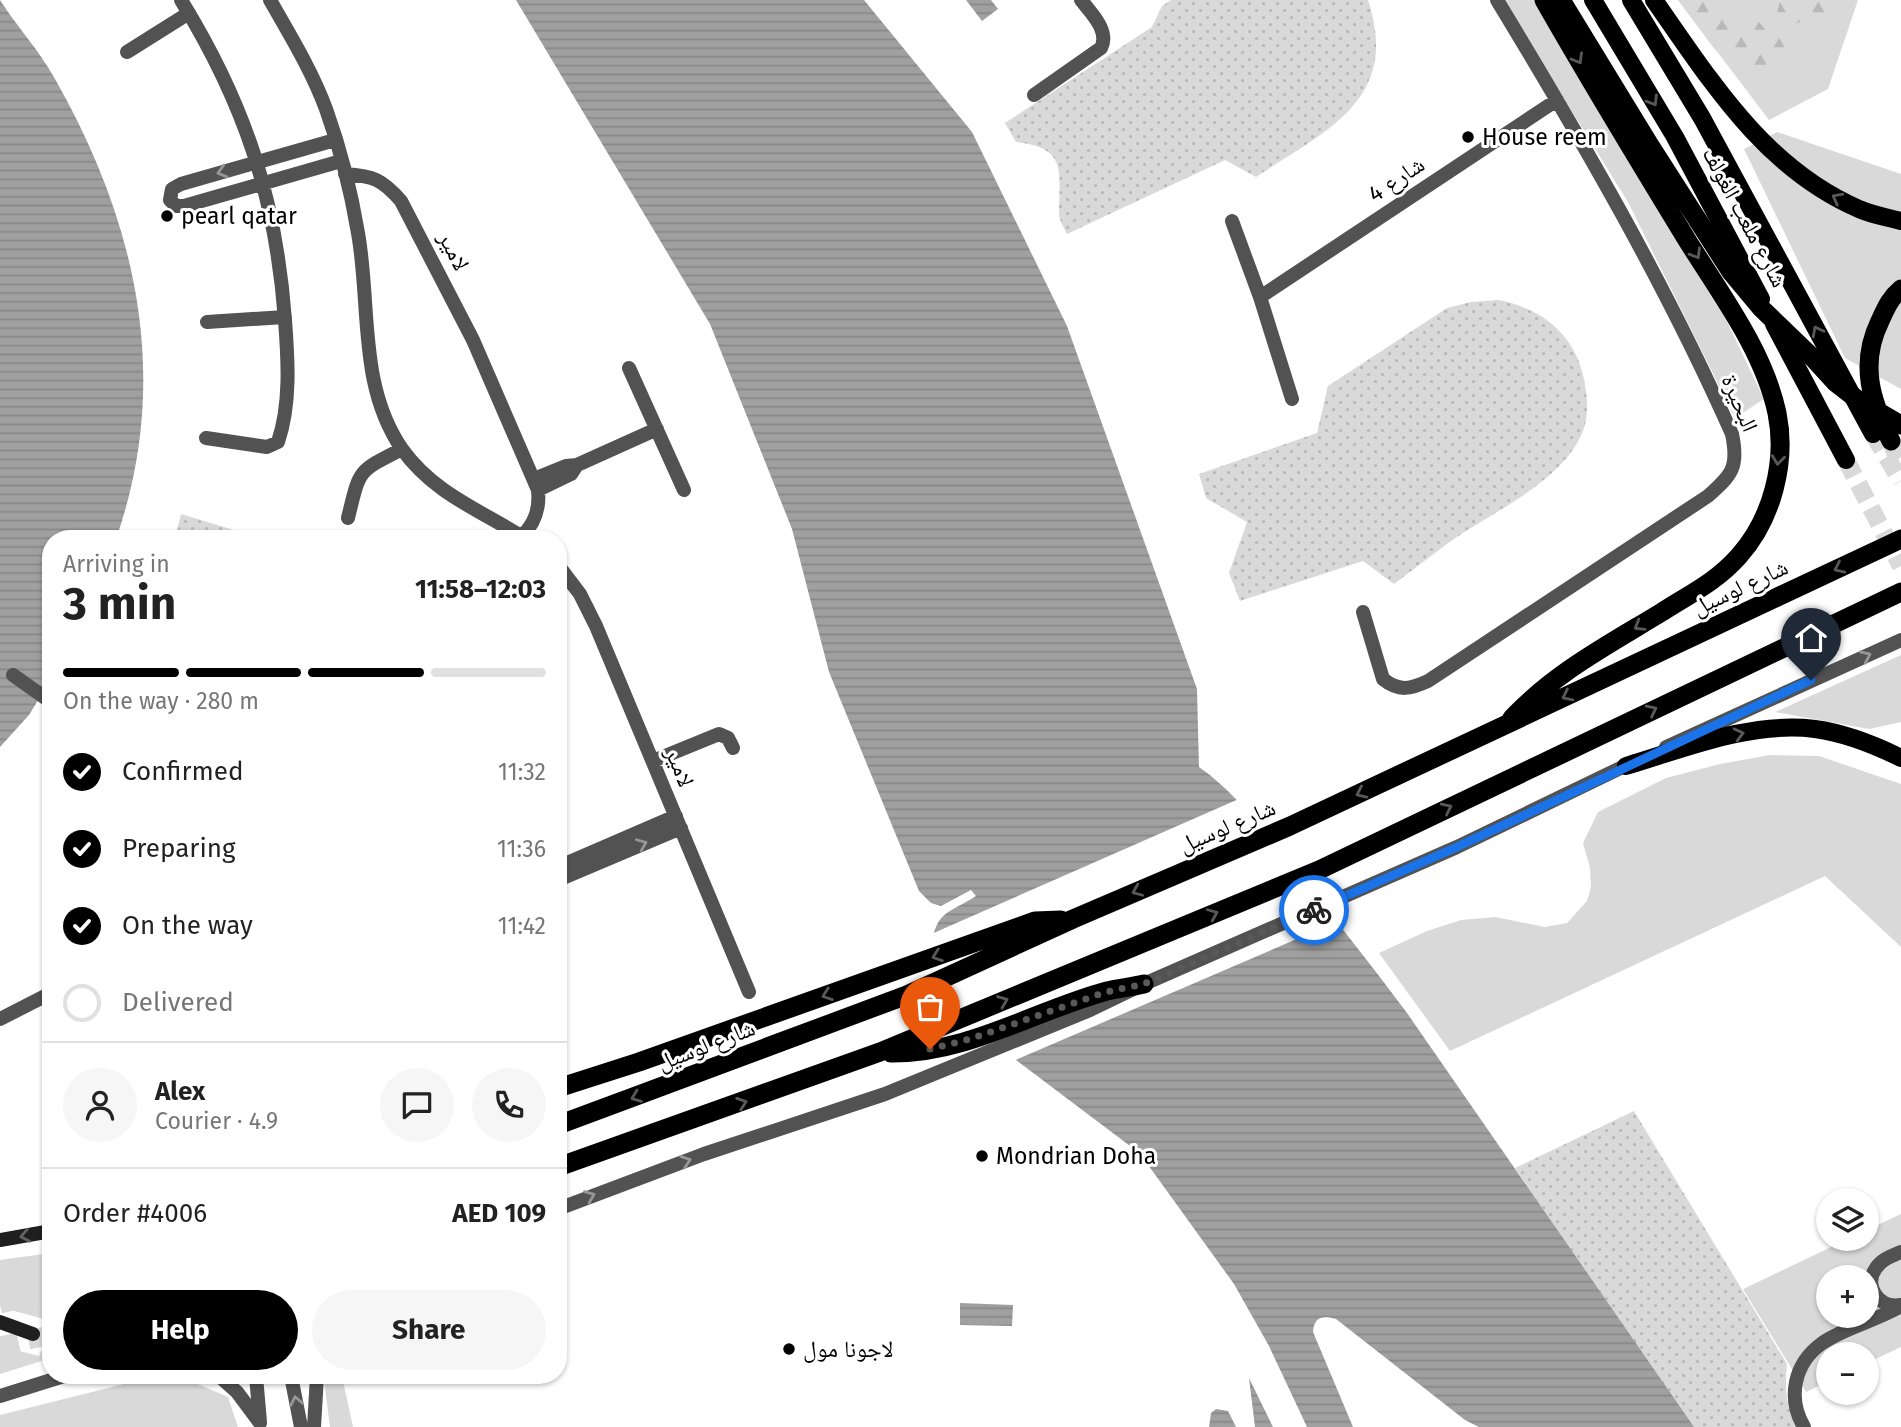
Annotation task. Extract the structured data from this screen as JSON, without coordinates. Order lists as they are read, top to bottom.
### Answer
{
  "streets": {
    "highway": ["شارع لوسيل"],
    "main road": ["شارع ملعب الغولف"],
    "street": ["شارع 4", "لامير", "البحيرة"]
  },
  "crossings": [
    ["شارع 4", "البحيرة"]
  ],
  "places": [
    "House reem",
    "pearl qatar",
    "Mondrian Doha",
    "لاجونا مول"
  ],
  "page": {
    "heading": ["3 min", "Arriving in", "11:58–12:03"],
    "panel": [
      "Alex",
      "Courier · 4.9",
      "Order #4006",
      "AED 109"
    ],
    "bar": "On the way · 280 m",
    "list": [
      ["Confirmed", "11:32"],
      ["Preparing", "11:36"],
      ["On the way", "11:42"],
      "Delivered"
    ],
    "map_buttons": ["+", "−"],
    "buttons": ["Help", "Share"]
  }
}
